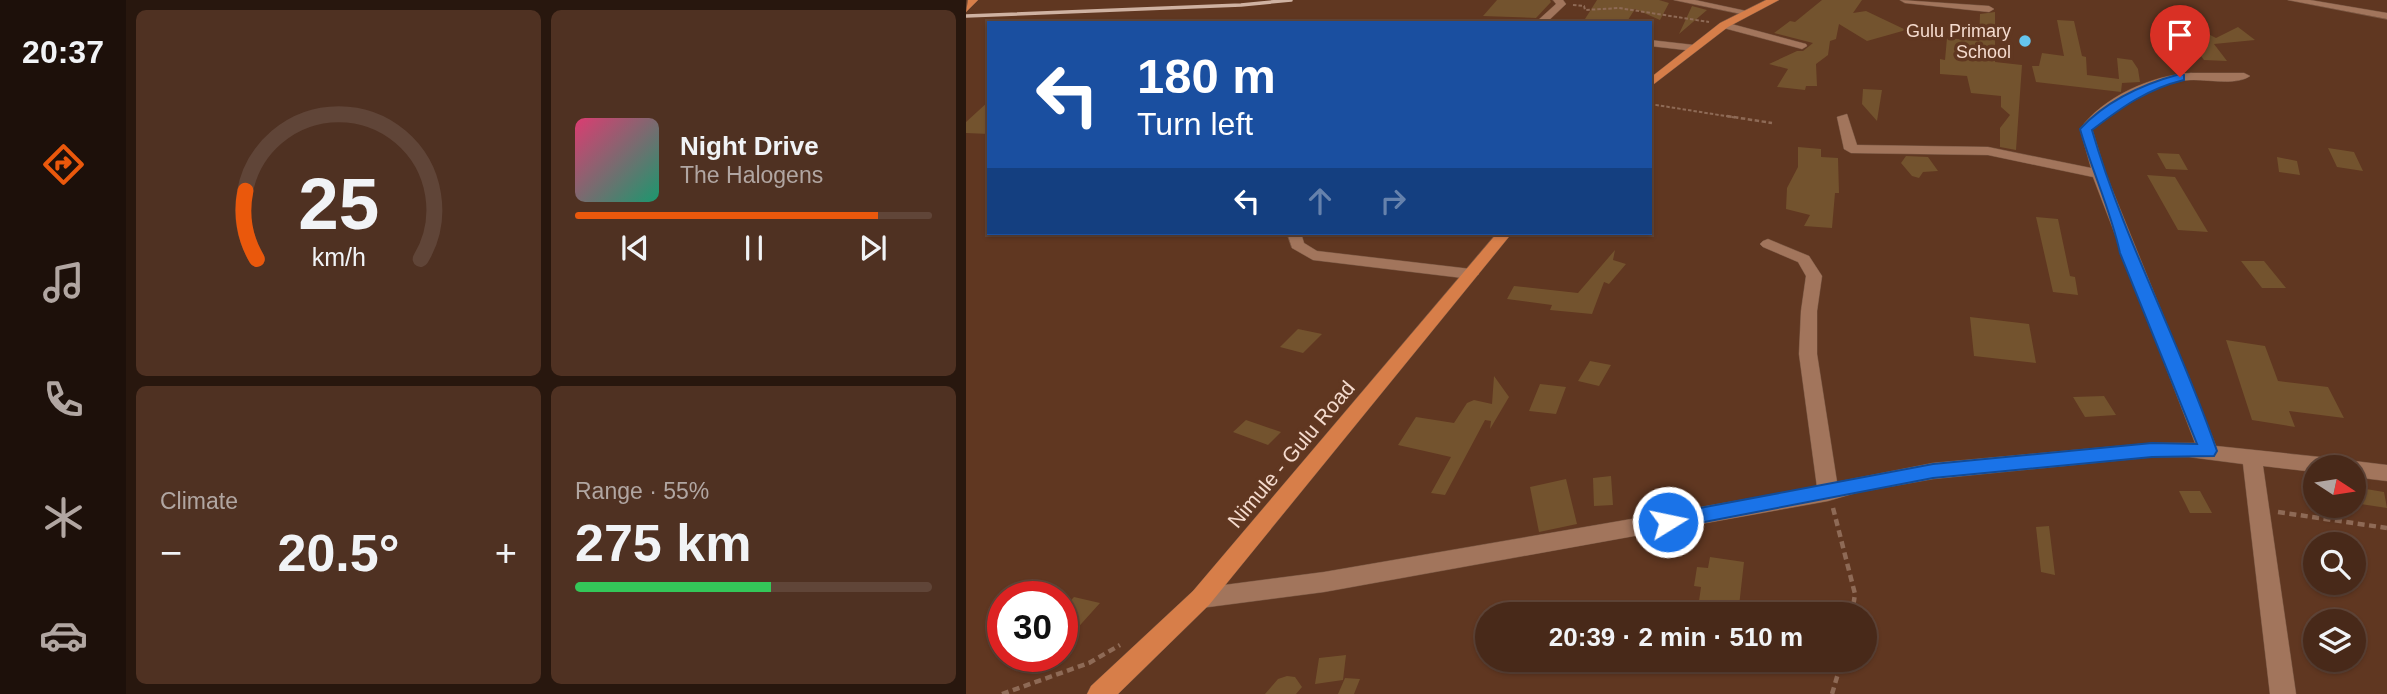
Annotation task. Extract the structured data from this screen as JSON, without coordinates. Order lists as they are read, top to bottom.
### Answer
{
  "streets": {
    "main road": ["Nimule - Gulu Road"]
  },
  "places": ["Gulu Primary School"],
  "north": "right",
  "page": {
    "tabs": "20:37",
    "turn": ["180 m", "Turn left"],
    "song": ["Night Drive", "The Halogens"],
    "tile": [
      "Climate",
      ["Range · 55%", "275 km"]
    ],
    "heat": ["−", "20.5°", "+"],
    "limit": "30",
    "trip": "20:39 · 2 min · 510 m",
    "gauge": ["25", "km/h"]
  }
}
